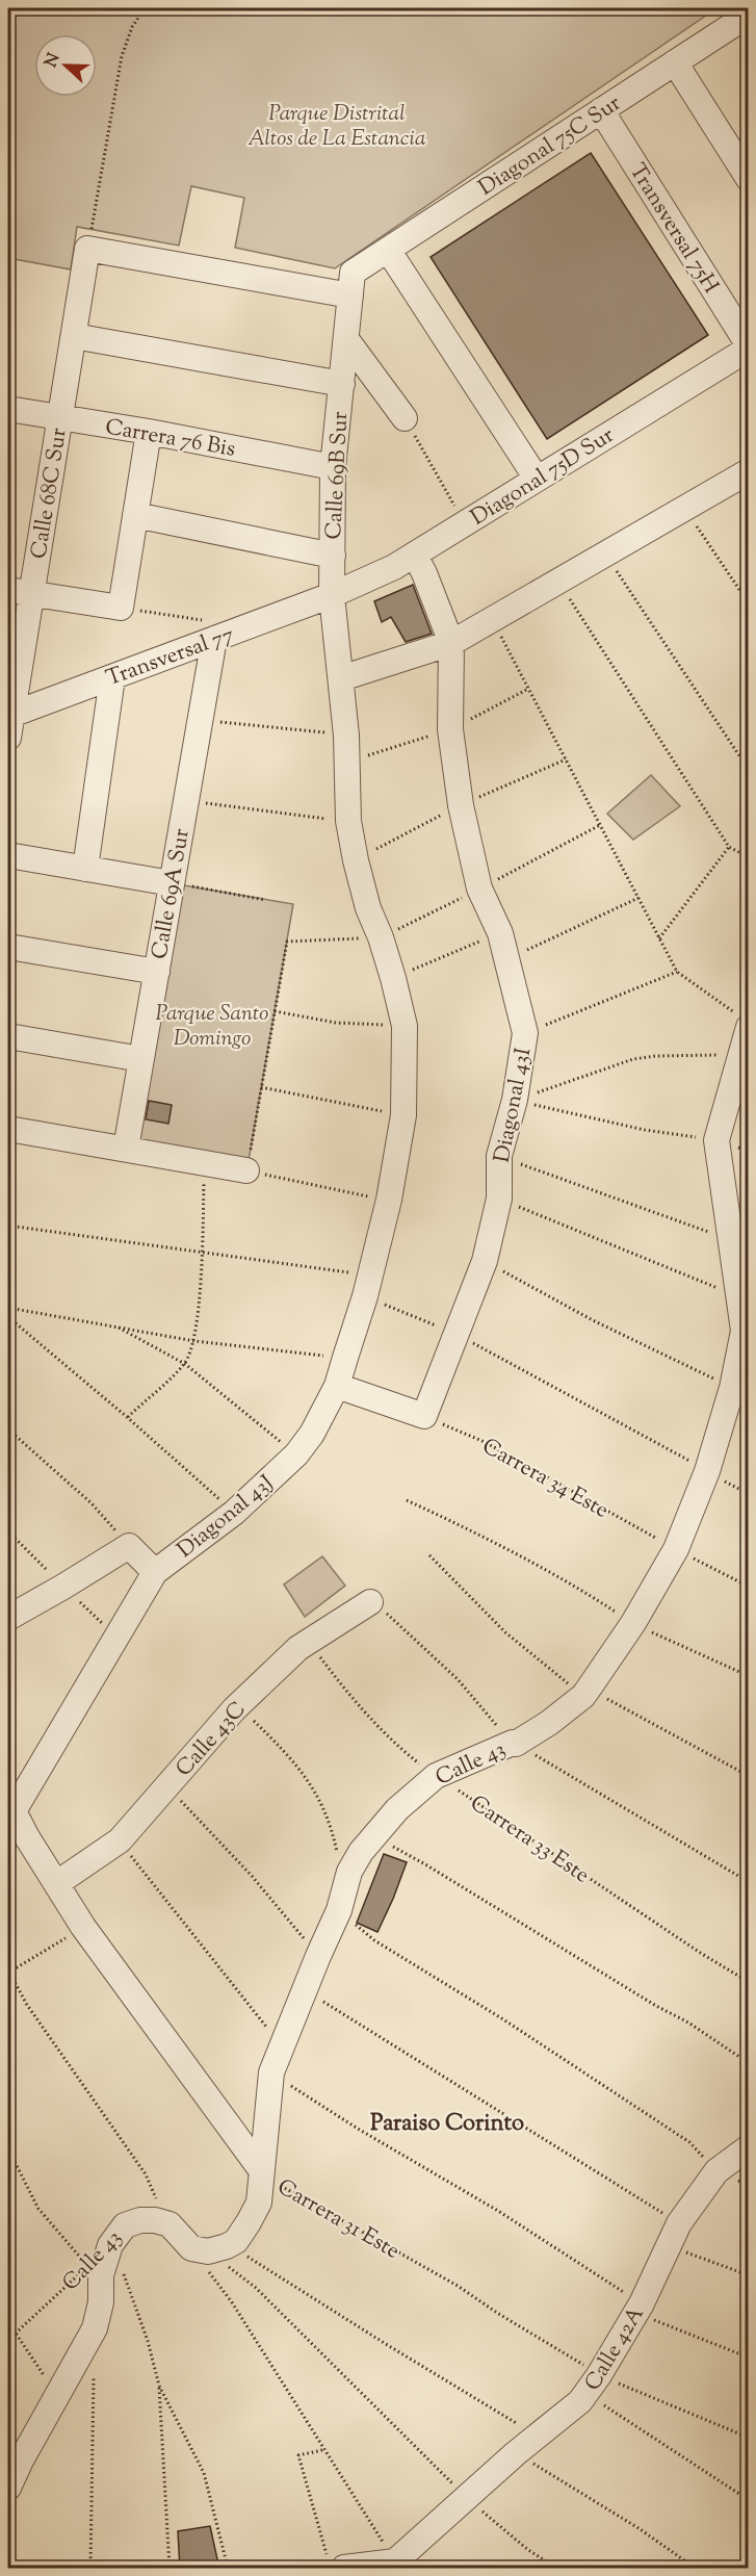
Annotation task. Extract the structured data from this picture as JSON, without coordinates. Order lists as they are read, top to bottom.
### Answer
{
  "streets": {
    "street": [
      "Diagonal 75C Sur",
      "Transversal 75H",
      "Carrera 76 Bis",
      "Calle 69B Sur",
      "Diagonal 75D Sur",
      "Calle 68C Sur",
      "Transversal 77",
      "Calle 69A Sur",
      "Diagonal 43I",
      "Diagonal 43J",
      "Calle 43C",
      "Calle 43",
      "Carrera 31 Este",
      "Calle 42A"
    ],
    "path": ["Carrera 34 Este", "Carrera 33 Este"]
  },
  "crossings": [
    ["Diagonal 75C Sur", "Transversal 75H"],
    ["Diagonal 75C Sur", "Calle 69B Sur"],
    ["Transversal 75H", "Diagonal 75D Sur"],
    ["Carrera 76 Bis", "Calle 69B Sur"],
    ["Carrera 76 Bis", "Calle 68C Sur"],
    ["Calle 69B Sur", "Diagonal 75D Sur"],
    ["Calle 69B Sur", "Transversal 77"],
    ["Calle 69B Sur", "Diagonal 43J"],
    ["Diagonal 75D Sur", "Transversal 77"],
    ["Calle 68C Sur", "Transversal 77"],
    ["Transversal 77", "Calle 69A Sur"],
    ["Diagonal 43I", "Carrera 34 Este"],
    ["Carrera 34 Este", "Calle 43"],
    ["Diagonal 43J", "Carrera 31 Este"],
    ["Calle 43C", "Carrera 33 Este"],
    ["Calle 43C", "Carrera 31 Este"],
    ["Calle 43", "Carrera 33 Este"],
    ["Calle 43", "Carrera 31 Este"],
    ["Carrera 31 Este", "Calle 42A"]
  ],
  "districts": ["Paraiso Corinto"],
  "parks": ["Parque Distrital Altos de La Estancia", "Parque Santo Domingo"],
  "north": "left"
}
